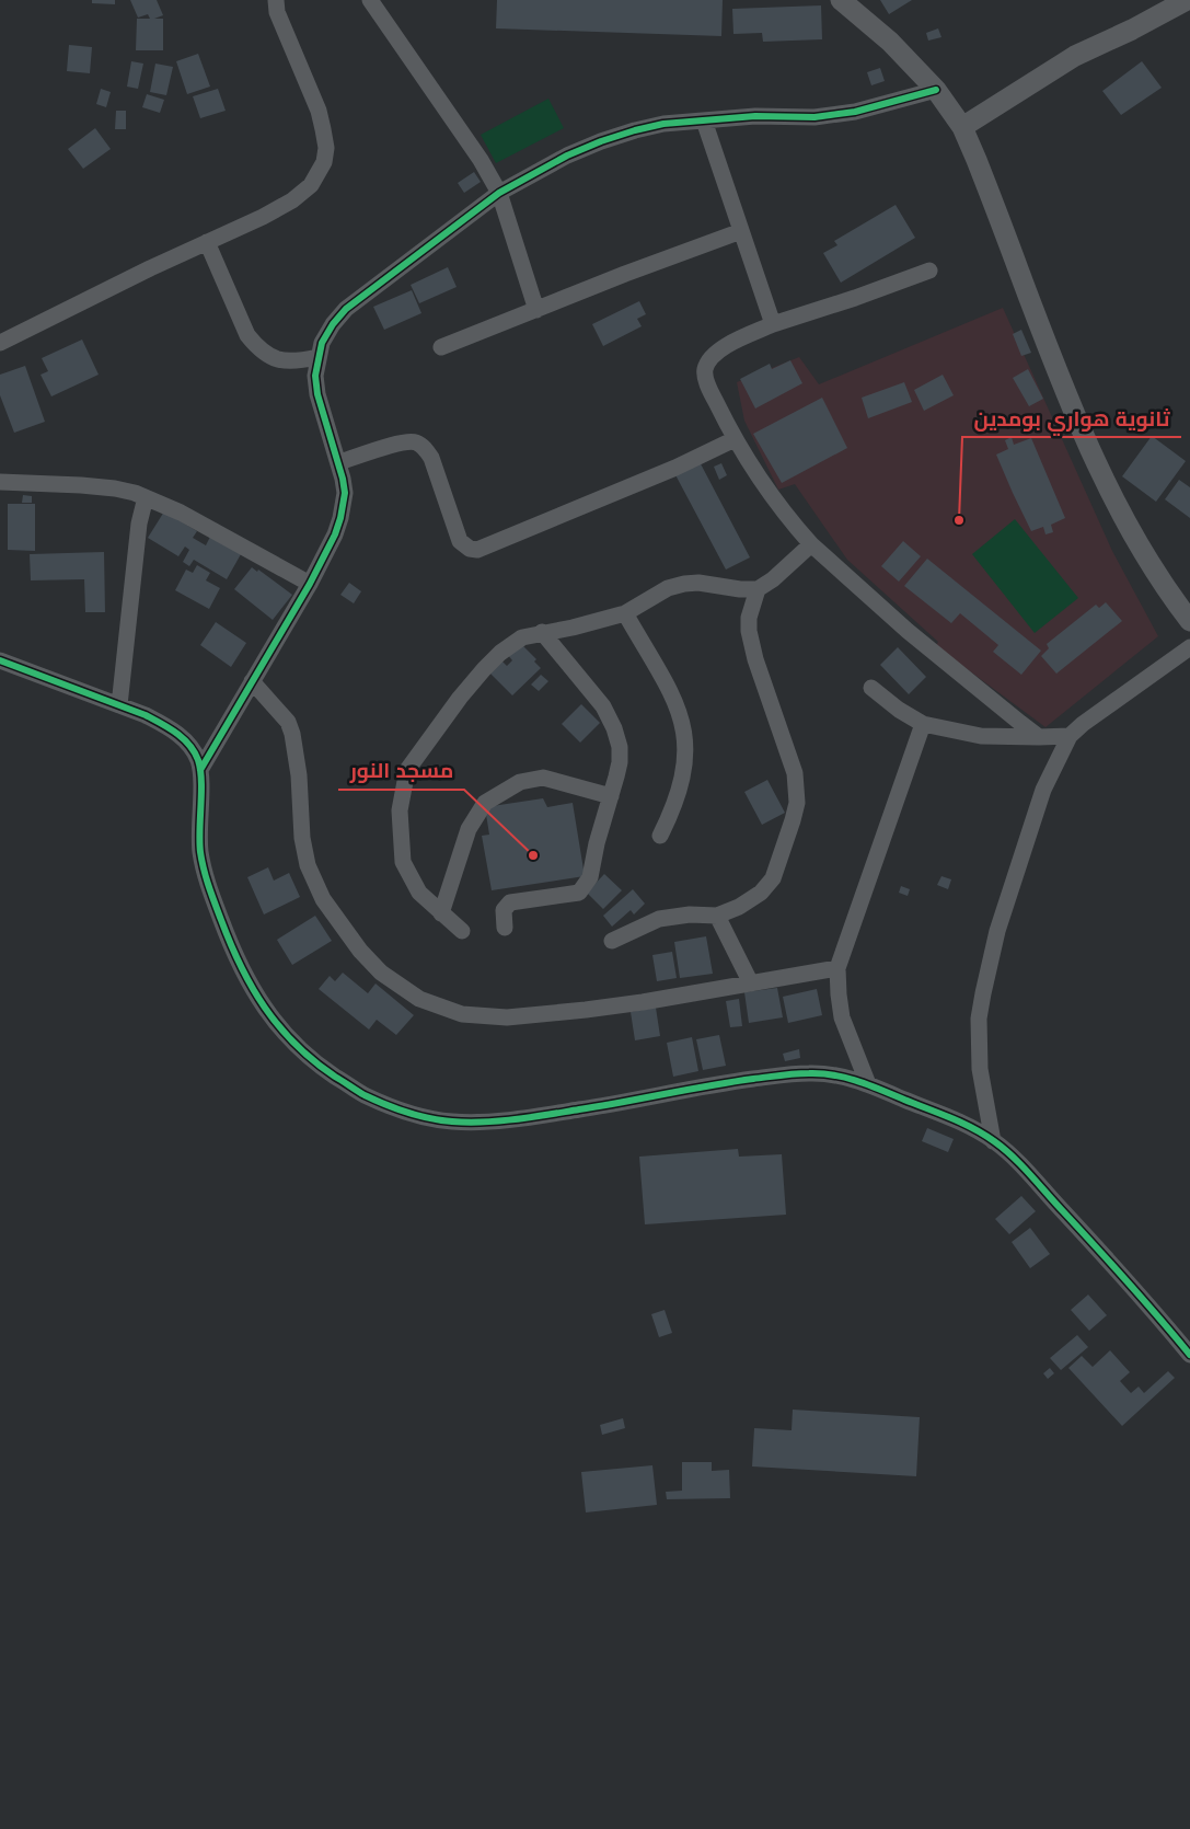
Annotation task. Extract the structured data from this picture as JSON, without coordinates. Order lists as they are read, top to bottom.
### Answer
{
  "places": ["ثانوية هواري بومدين", "مسجد النور"]
}
